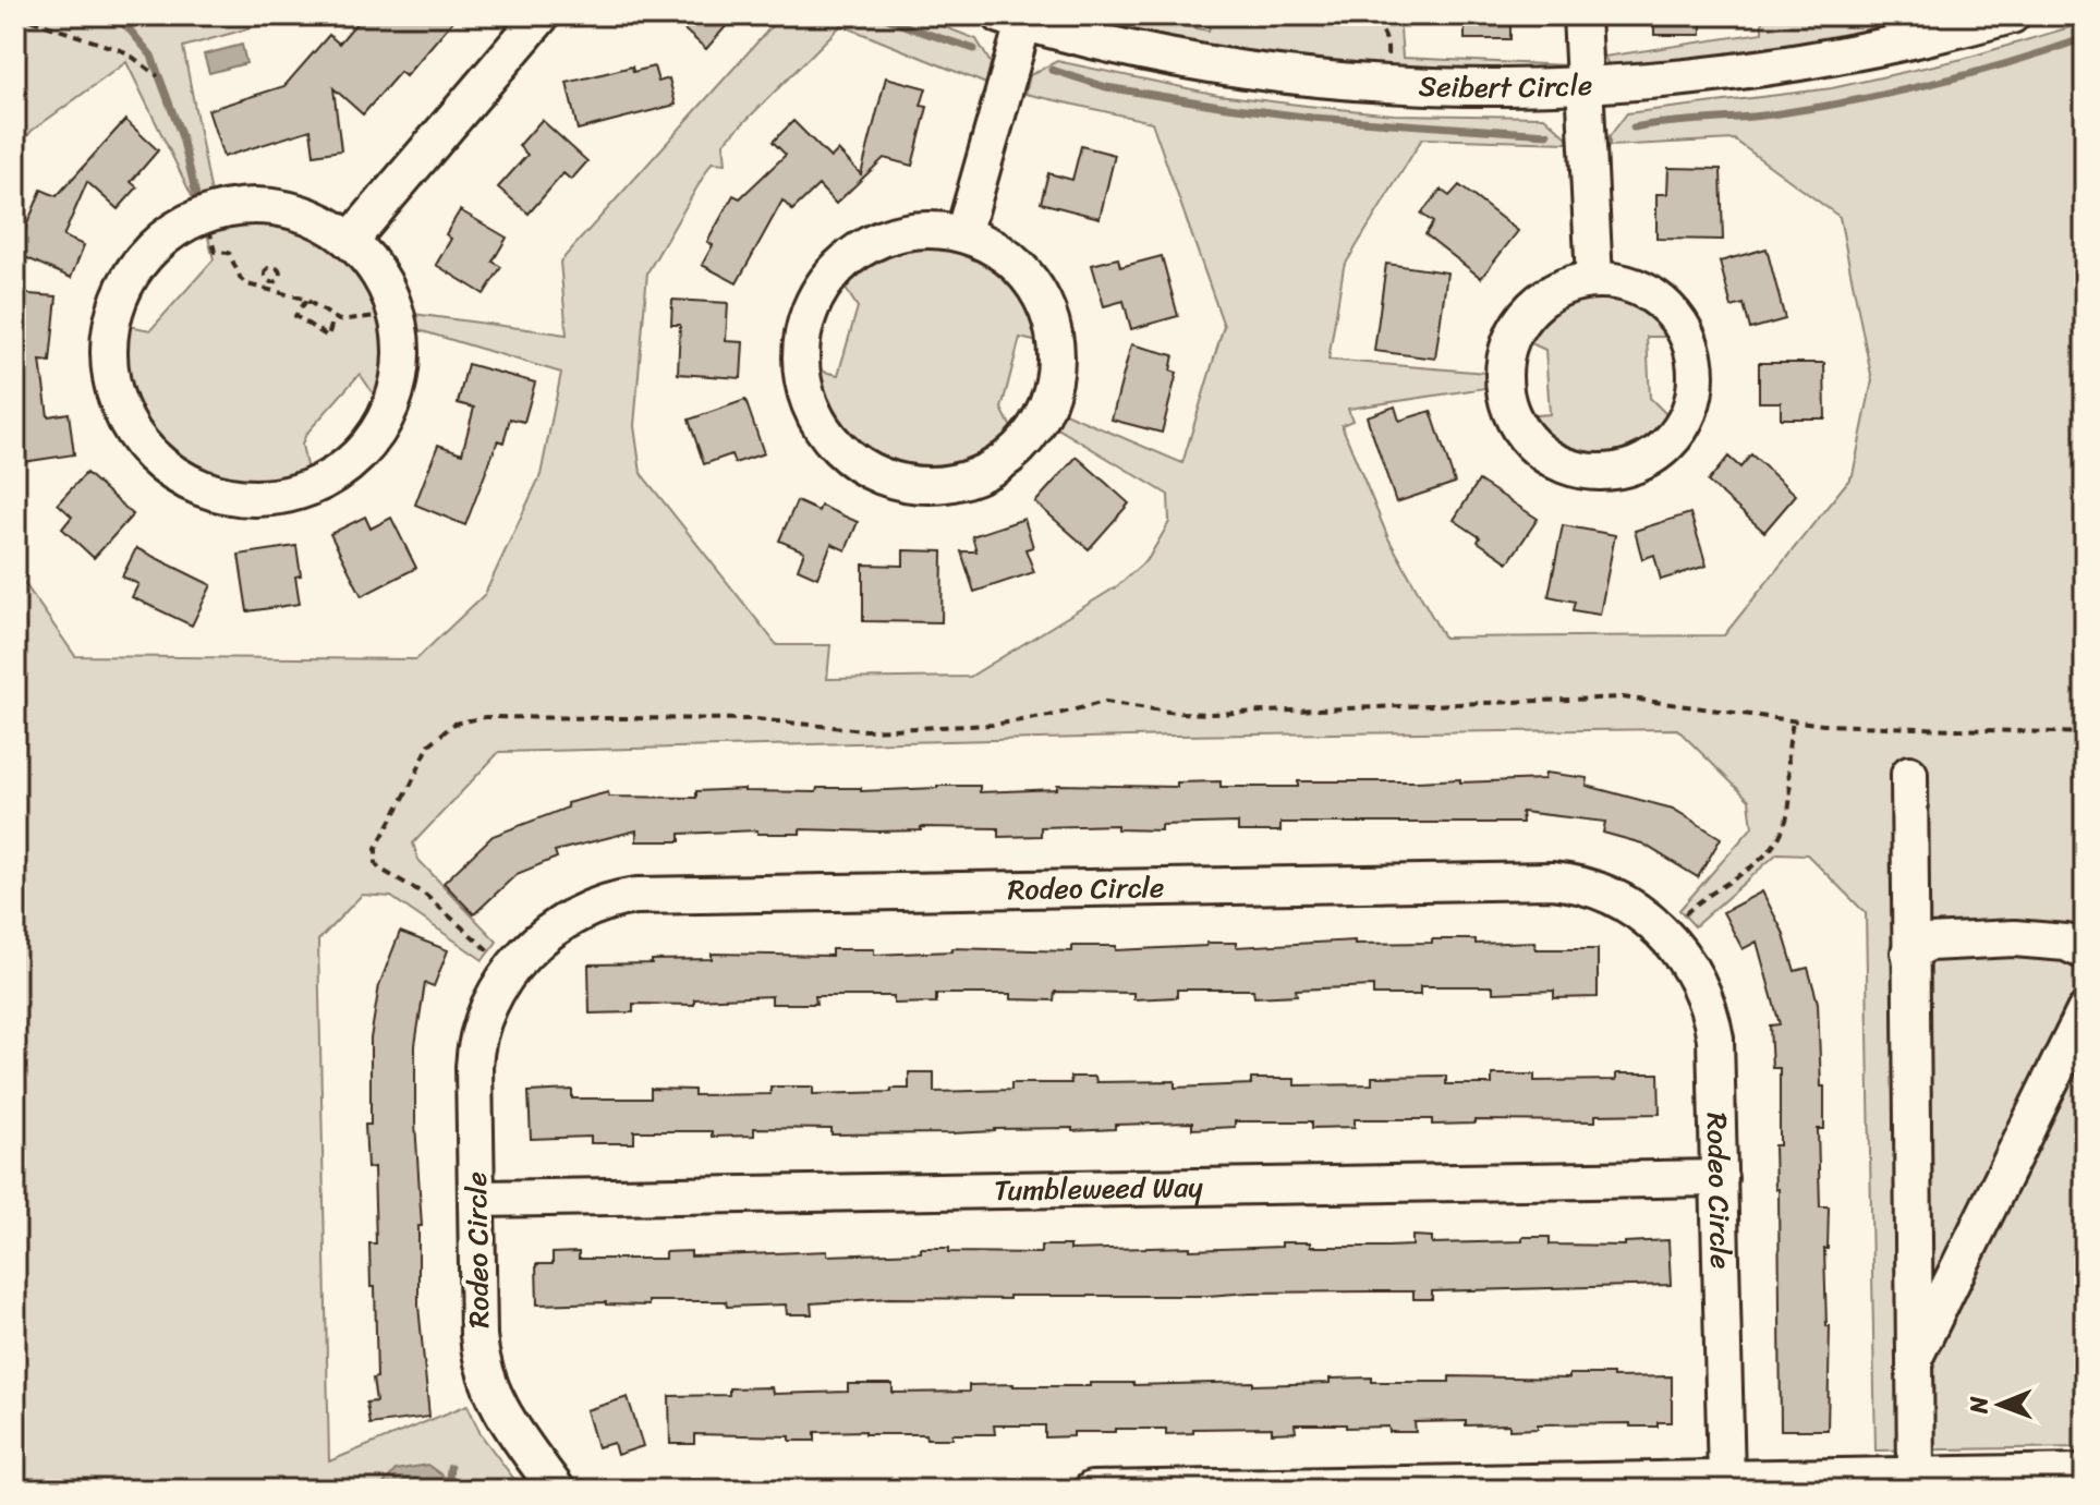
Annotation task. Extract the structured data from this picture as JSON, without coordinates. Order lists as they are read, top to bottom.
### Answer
{
  "streets": {
    "street": ["Seibert Circle", "Rodeo Circle", "Tumbleweed Way"]
  },
  "crossings": [
    ["Rodeo Circle", "Tumbleweed Way"]
  ],
  "north": "left"
}
